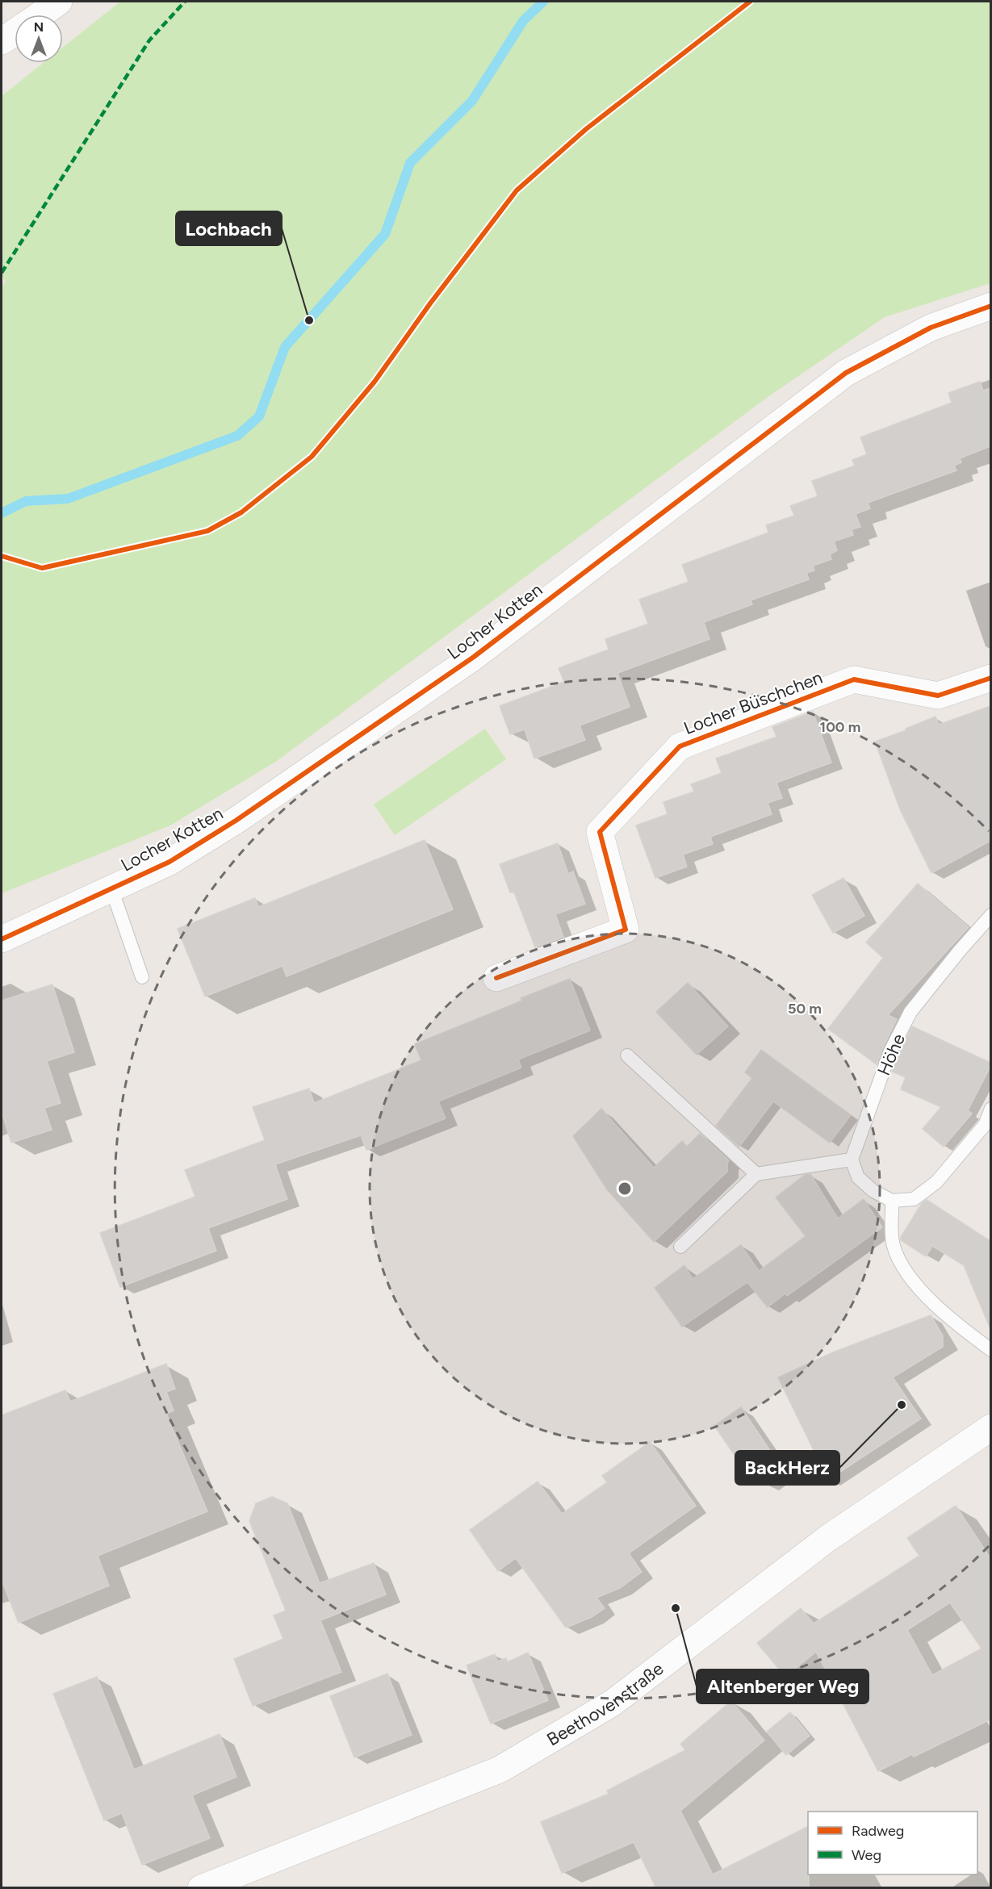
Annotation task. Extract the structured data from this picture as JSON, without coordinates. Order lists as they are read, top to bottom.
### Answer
{
  "streets": {
    "street": ["Locher Kotten", "Locher Büschchen", "Beethovenstraße"],
    "lane": ["Höhe"]
  },
  "places": ["Lochbach", "BackHerz", "Altenberger Weg"],
  "legend": ["Radweg", "Weg"],
  "north": "top",
  "rings": ["100 m", "50 m"]
}
